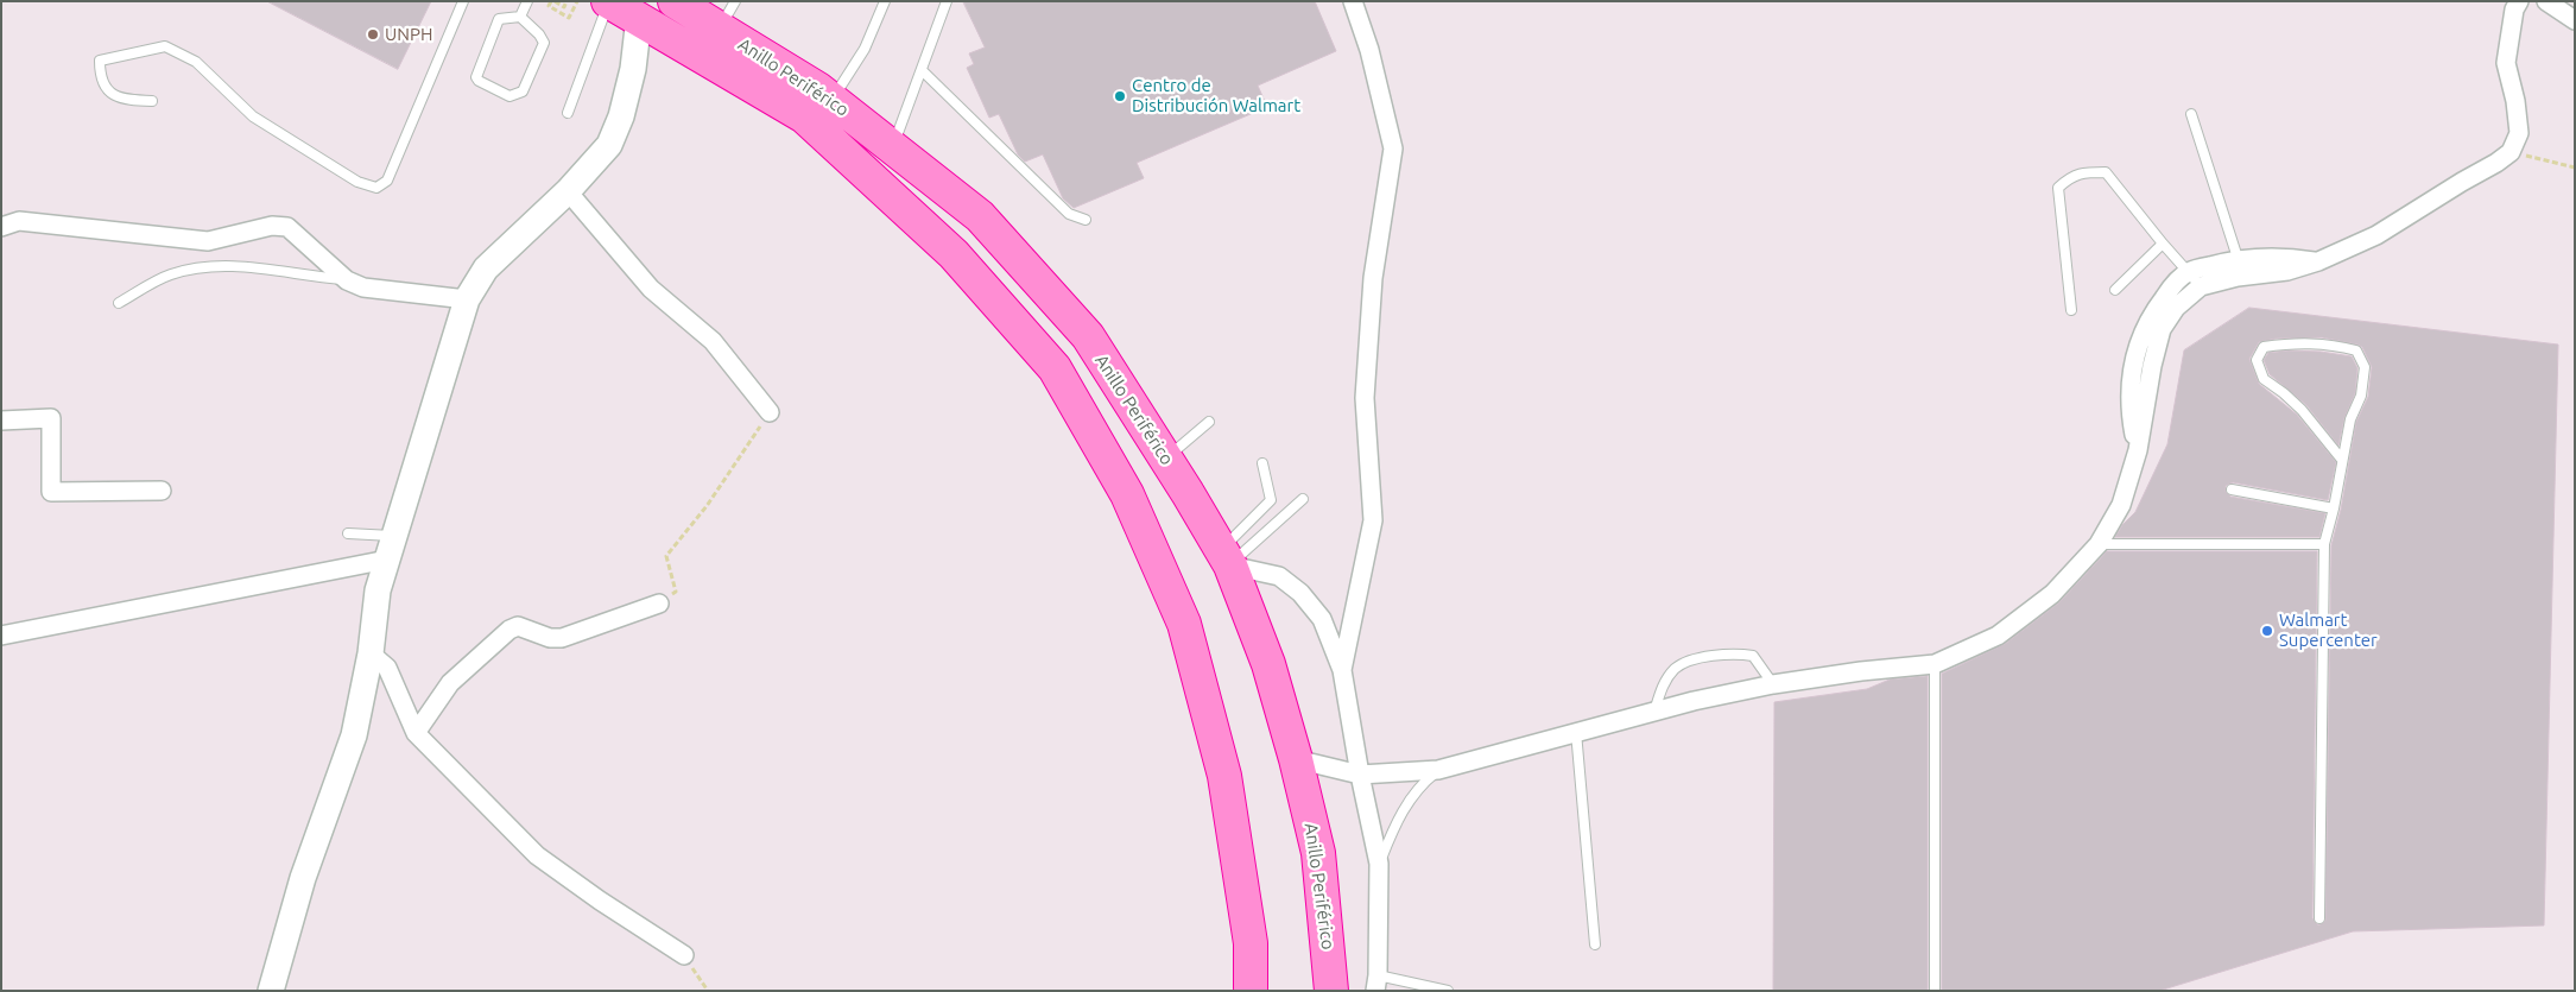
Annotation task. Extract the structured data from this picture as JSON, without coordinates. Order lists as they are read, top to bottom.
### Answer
{
  "streets": {
    "highway": ["Anillo Periférico"]
  },
  "places": ["UNPH", "Centro de Distribución Walmart", "Walmart Supercenter"]
}
